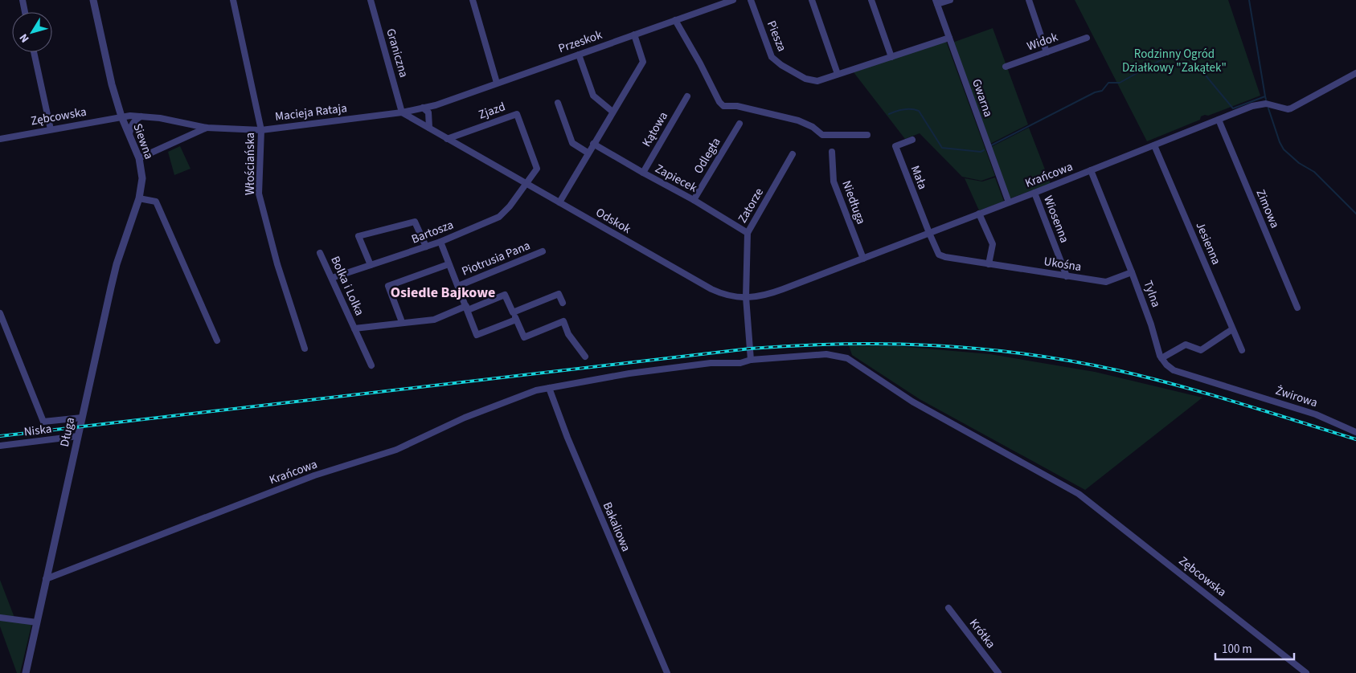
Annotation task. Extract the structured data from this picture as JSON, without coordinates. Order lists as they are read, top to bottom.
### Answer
{
  "streets": {
    "street": [
      "Piesza",
      "Przeskok",
      "Widok",
      "Graniczna",
      "Gwarna",
      "Zjazd",
      "Macieja Rataja",
      "Zębcowska",
      "Kątowa",
      "Siewna",
      "Odległa",
      "Włościańska",
      "Krańcowa",
      "Mała",
      "Zapiecek",
      "Niedługa",
      "Zatorze",
      "Zimowa",
      "Wiosenna",
      "Odskok",
      "Bartosza",
      "Jesienna",
      "Piotrusia Pana",
      "Ukośna",
      "Bolka i Lolka",
      "Tylna",
      "Żwirowa",
      "Niska",
      "Długa",
      "Bakaliowa",
      "Krótka"
    ]
  },
  "crossings": [
    ["Piesza", "Gwarna"],
    ["Przeskok", "Macieja Rataja"],
    ["Przeskok", "Odskok"],
    ["Graniczna", "Macieja Rataja"],
    ["Gwarna", "Krańcowa"],
    ["Zjazd", "Odskok"],
    ["Zjazd", "Bartosza"],
    ["Macieja Rataja", "Zębcowska"],
    ["Macieja Rataja", "Siewna"],
    ["Macieja Rataja", "Włościańska"],
    ["Macieja Rataja", "Odskok"],
    ["Zębcowska", "Siewna"],
    ["Zębcowska", "Krańcowa"],
    ["Kątowa", "Zapiecek"],
    ["Siewna", "Długa"],
    ["Odległa", "Zapiecek"],
    ["Krańcowa", "Mała"],
    ["Krańcowa", "Niedługa"],
    ["Krańcowa", "Zatorze"],
    ["Krańcowa", "Zimowa"],
    ["Krańcowa", "Wiosenna"],
    ["Krańcowa", "Odskok"],
    ["Krańcowa", "Jesienna"],
    ["Krańcowa", "Ukośna"],
    ["Krańcowa", "Tylna"],
    ["Krańcowa", "Długa"],
    ["Krańcowa", "Bakaliowa"],
    ["Mała", "Ukośna"],
    ["Zapiecek", "Zatorze"],
    ["Zatorze", "Odskok"],
    ["Wiosenna", "Ukośna"],
    ["Odskok", "Bartosza"],
    ["Bartosza", "Bolka i Lolka"],
    ["Ukośna", "Tylna"],
    ["Tylna", "Żwirowa"],
    ["Niska", "Długa"]
  ],
  "districts": ["Osiedle Bajkowe"],
  "parks": ["Rodzinny Ogród Działkowy \"Zakątek\""],
  "scale_bar": "100 m",
  "north": "bottom left"
}
